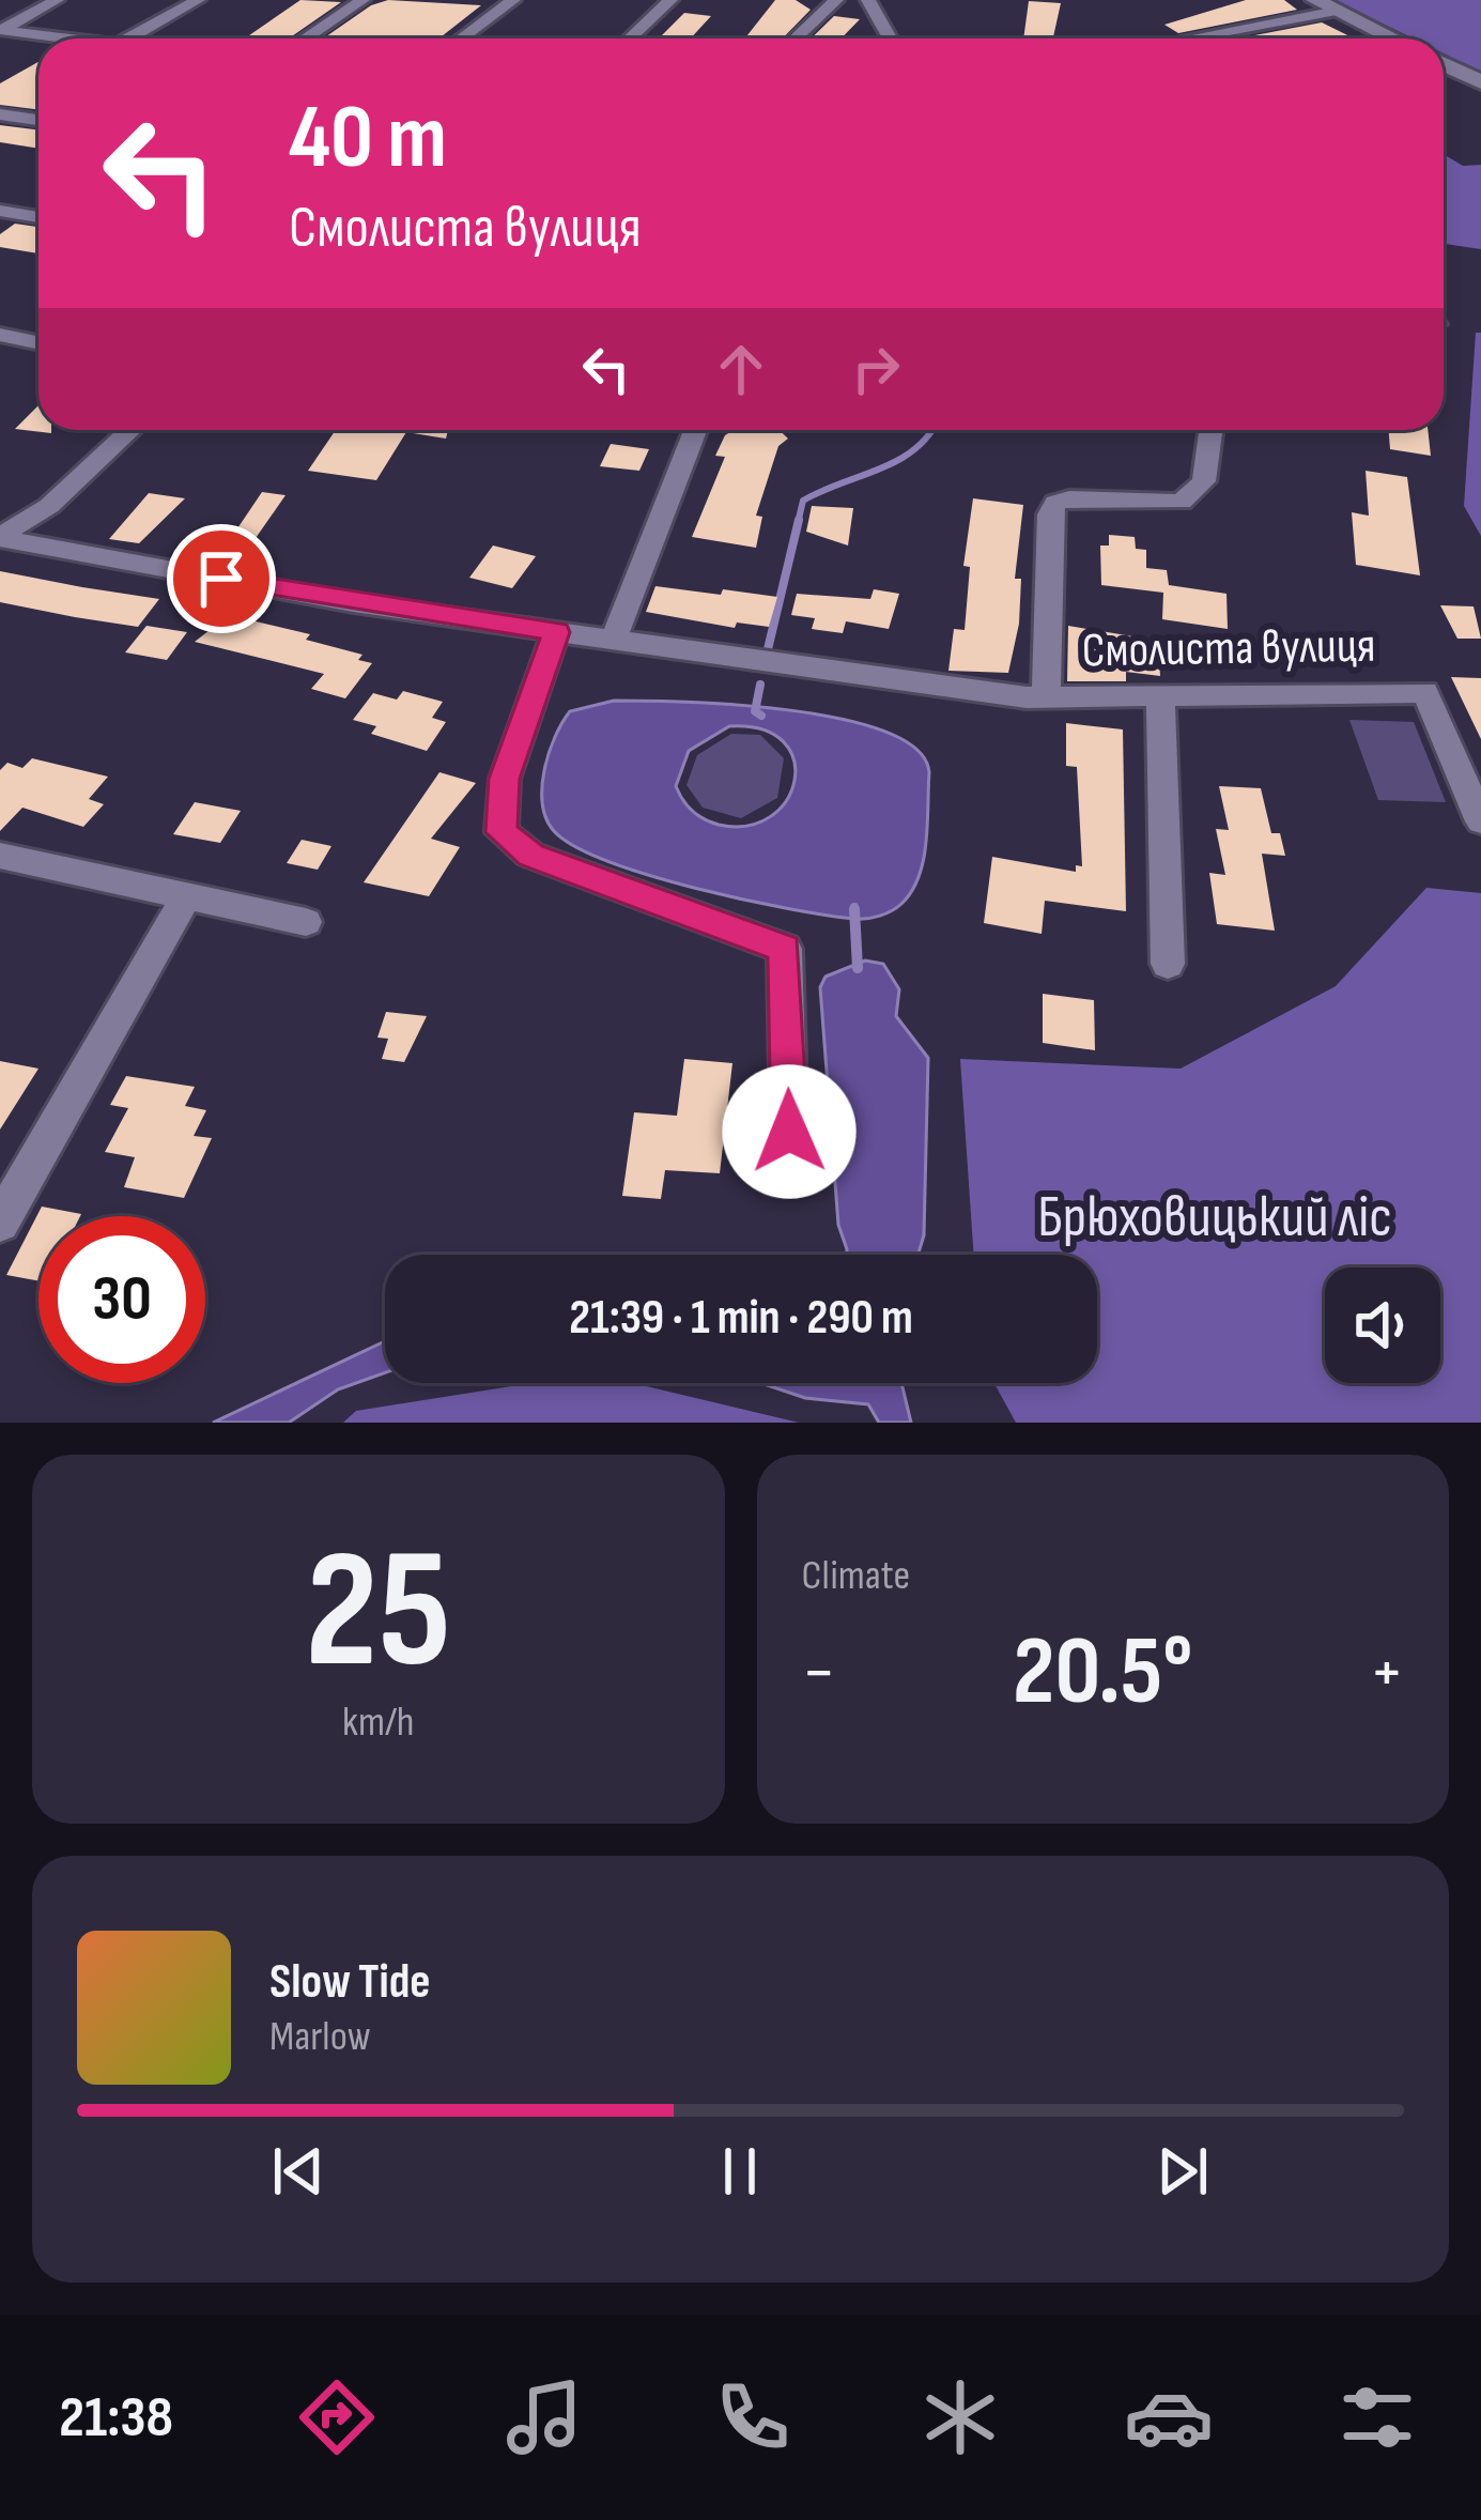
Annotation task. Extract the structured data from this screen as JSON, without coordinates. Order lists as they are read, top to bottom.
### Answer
{
  "streets": {
    "street": ["Смолиста вулиця"]
  },
  "parks": ["Брюховицький ліс"],
  "page": {
    "turn": ["40 m", "Смолиста вулиця"],
    "limit": "30",
    "trip": "21:39 · 1 min · 290 m",
    "tile": [
      ["25", "km/h"],
      "Climate"
    ],
    "heat": ["−", "20.5°", "+"],
    "song": ["Slow Tide", "Marlow"],
    "tabs": "21:38"
  }
}
